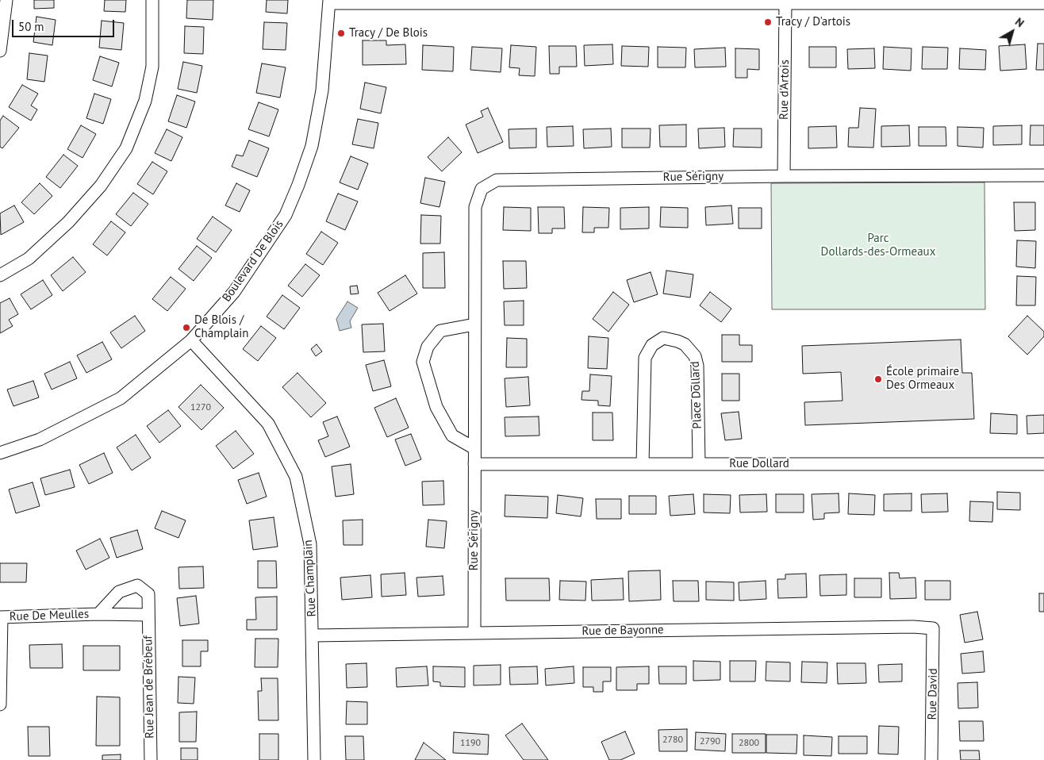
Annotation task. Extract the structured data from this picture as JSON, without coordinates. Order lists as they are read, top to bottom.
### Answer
{
  "streets": {
    "street": [
      "Rue d'Artois",
      "Rue Sérigny",
      "Boulevard De Blois",
      "Place Dollard",
      "Rue Dollard",
      "Rue Champlain",
      "Rue De Meulles",
      "Rue de Bayonne",
      "Rue Jean de Brébeuf",
      "Rue David"
    ]
  },
  "crossings": [
    ["Rue d'Artois", "Rue Sérigny"],
    ["Rue Sérigny", "Rue Dollard"],
    ["Rue Sérigny", "Rue de Bayonne"],
    ["Boulevard De Blois", "Rue Champlain"],
    ["Place Dollard", "Rue Dollard"],
    ["Rue Champlain", "Rue de Bayonne"],
    ["Rue De Meulles", "Rue Jean de Brébeuf"],
    ["Rue de Bayonne", "Rue David"]
  ],
  "parks": ["Parc Dollards-des-Ormeaux"],
  "places": [
    "Tracy / D'artois",
    "Tracy / De Blois",
    "De Blois / Champlain",
    "École primaire Des Ormeaux"
  ],
  "house_numbers": [
    "1270",
    "2780",
    "2790",
    "1190",
    "2800"
  ],
  "scale_bar": "50 m",
  "north": "top right"
}
